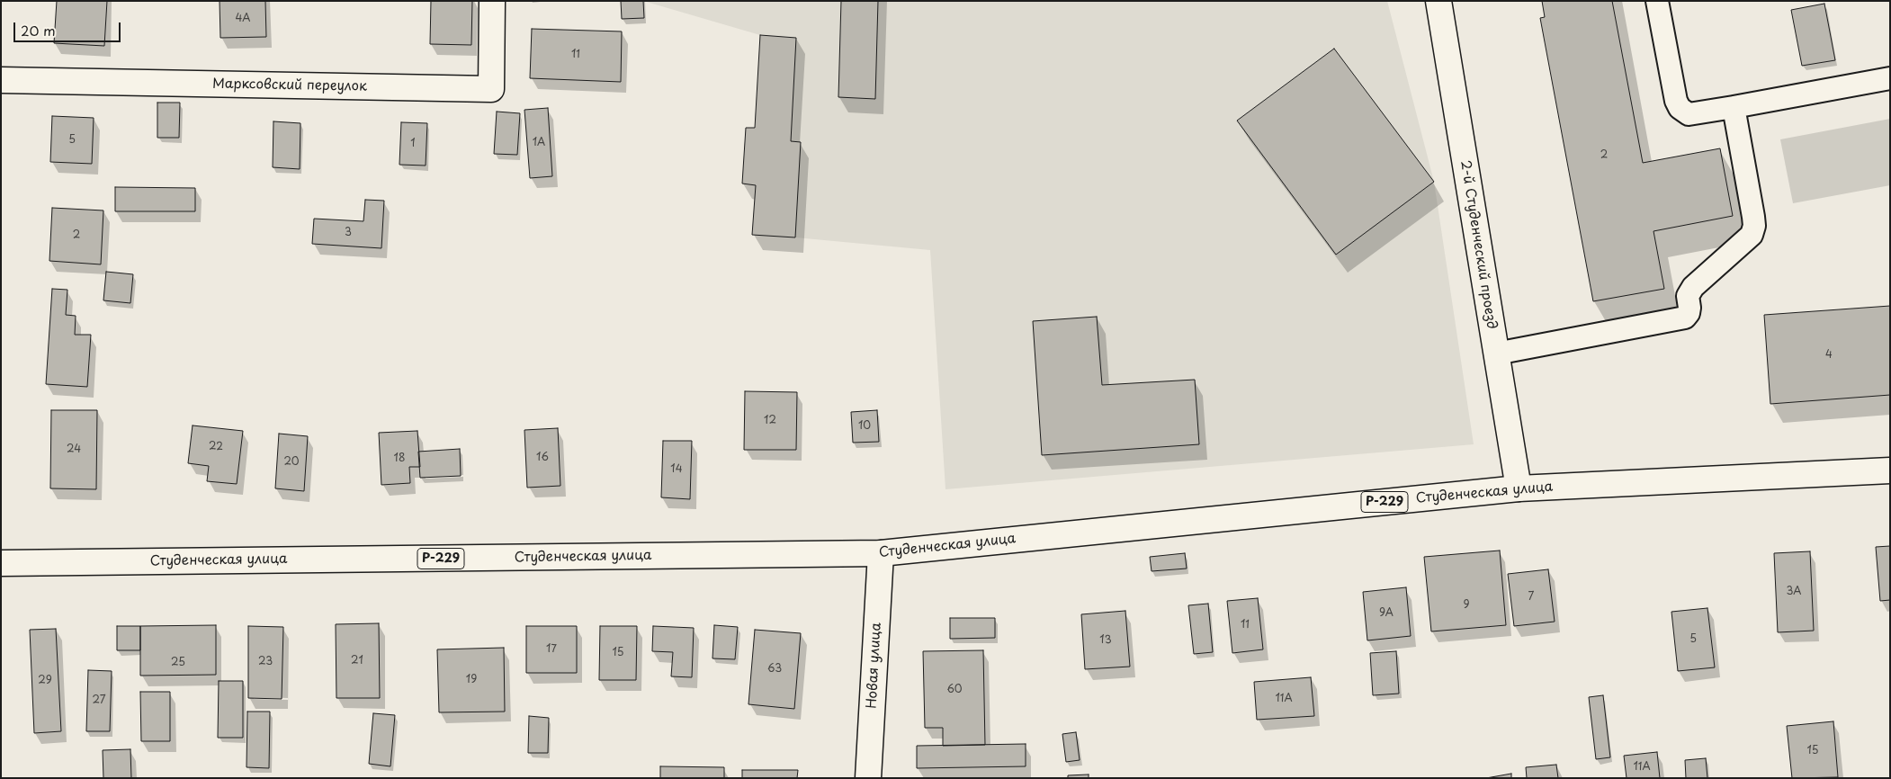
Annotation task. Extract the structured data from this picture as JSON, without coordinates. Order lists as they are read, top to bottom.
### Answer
{
  "streets": {
    "main road": [
      "Марксовский переулок",
      "2-й Студенческий проезд",
      "Студенческая улица",
      "Р-229",
      "Новая улица"
    ]
  },
  "crossings": [
    ["2-й Студенческий проезд", "Студенческая улица"],
    ["Студенческая улица", "Новая улица"]
  ],
  "house_numbers": [
    "4А",
    "11",
    "5",
    "1А",
    "1",
    "2",
    "3",
    "2",
    "4",
    "12",
    "10",
    "22",
    "24",
    "16",
    "18",
    "20",
    "14",
    "3А",
    "7",
    "9",
    "9А",
    "11",
    "5",
    "13",
    "17",
    "15",
    "21",
    "23",
    "25",
    "63",
    "19",
    "29",
    "60",
    "11А",
    "27",
    "15",
    "11А"
  ],
  "scale_bar": "20 m"
}
